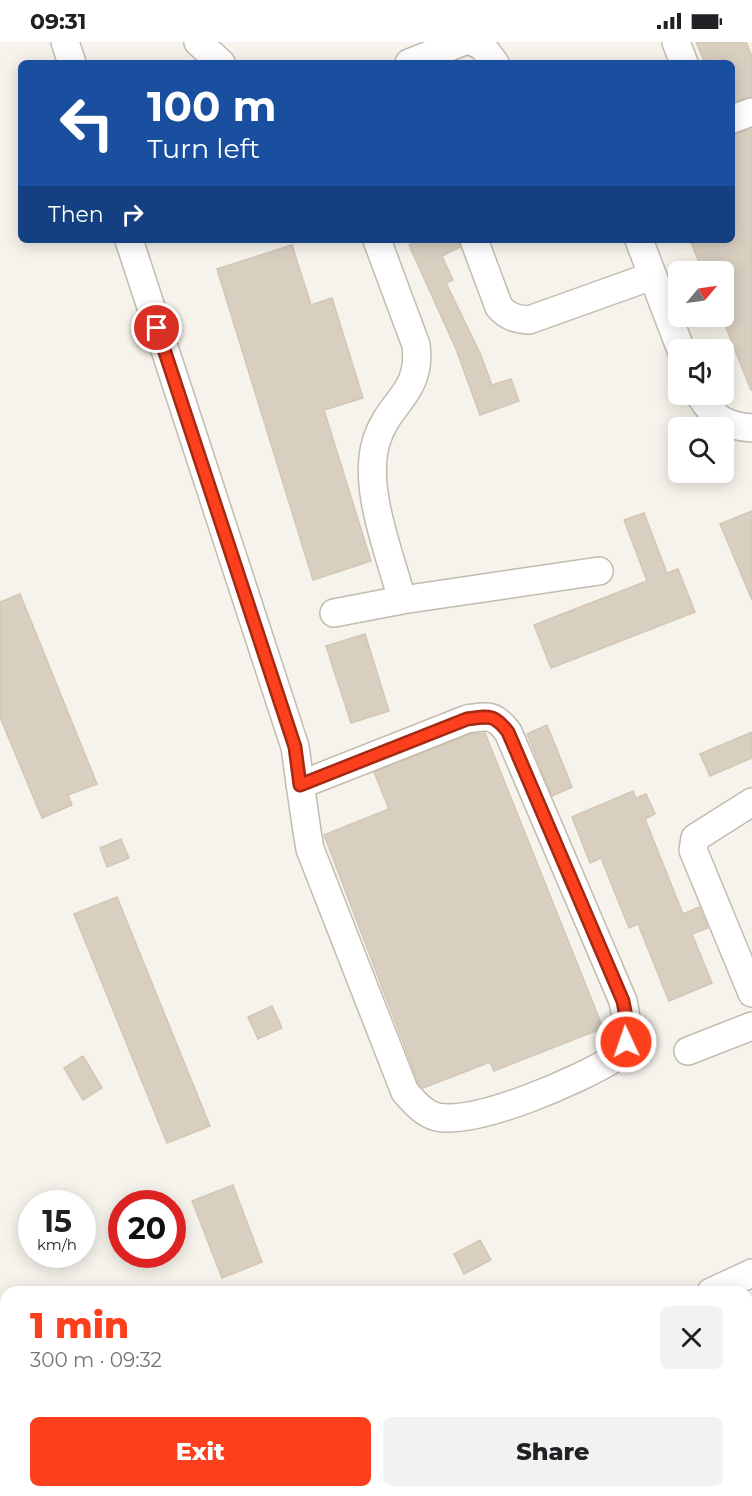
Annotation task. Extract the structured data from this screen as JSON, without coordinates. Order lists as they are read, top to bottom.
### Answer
{
  "north": "top right",
  "page": {
    "status": "09:31",
    "turn": ["100 m", "Turn left"],
    "then": "Then",
    "speed": "15 km/h",
    "limit": "20",
    "heading": ["1 min", "300 m · 09:32"],
    "buttons": ["Exit", "Share"]
  }
}
